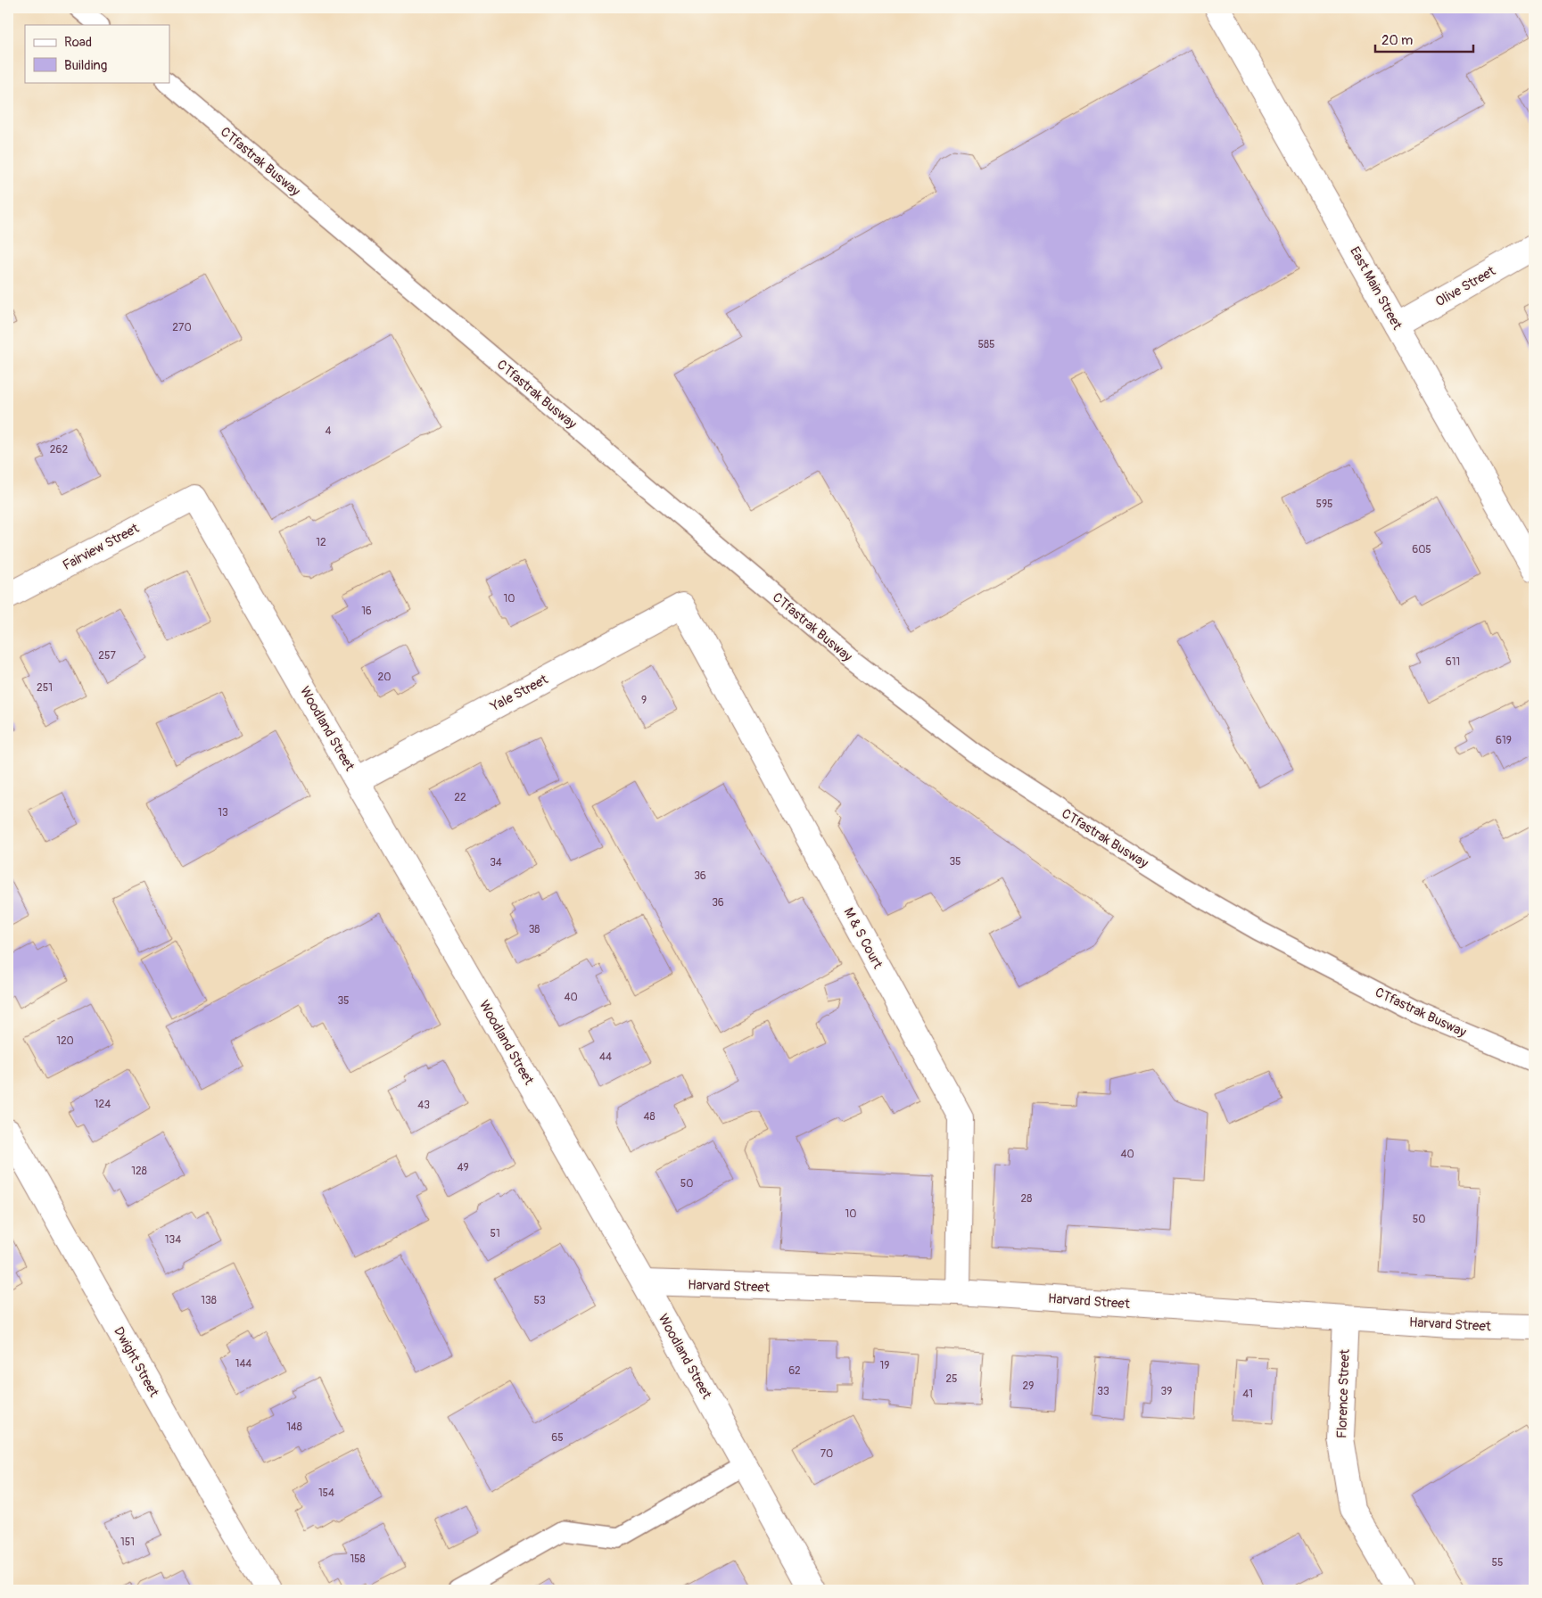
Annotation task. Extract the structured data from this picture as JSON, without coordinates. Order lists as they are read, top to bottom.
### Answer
{
  "streets": {
    "street": [
      "Olive Street",
      "East Main Street",
      "Fairview Street",
      "Yale Street",
      "Woodland Street",
      "M & S Court",
      "Harvard Street",
      "Dwight Street",
      "Florence Street"
    ],
    "lane": ["CTfastrak Busway"]
  },
  "crossings": [
    ["Olive Street", "East Main Street"],
    ["Fairview Street", "Woodland Street"],
    ["Yale Street", "Woodland Street"],
    ["Yale Street", "M & S Court"],
    ["Woodland Street", "Harvard Street"],
    ["M & S Court", "Harvard Street"],
    ["Harvard Street", "Florence Street"]
  ],
  "house_numbers": [
    "270",
    "585",
    "4",
    "262",
    "595",
    "12",
    "605",
    "10",
    "16",
    "257",
    "611",
    "20",
    "251",
    "9",
    "619",
    "22",
    "13",
    "35",
    "34",
    "36",
    "36",
    "38",
    "40",
    "35",
    "120",
    "44",
    "124",
    "43",
    "48",
    "40",
    "49",
    "128",
    "50",
    "28",
    "10",
    "50",
    "51",
    "134",
    "138",
    "53",
    "144",
    "19",
    "62",
    "25",
    "29",
    "33",
    "39",
    "41",
    "148",
    "65",
    "70",
    "154",
    "151",
    "158",
    "55"
  ],
  "legend": ["Road", "Building"],
  "scale_bar": "20 m"
}
